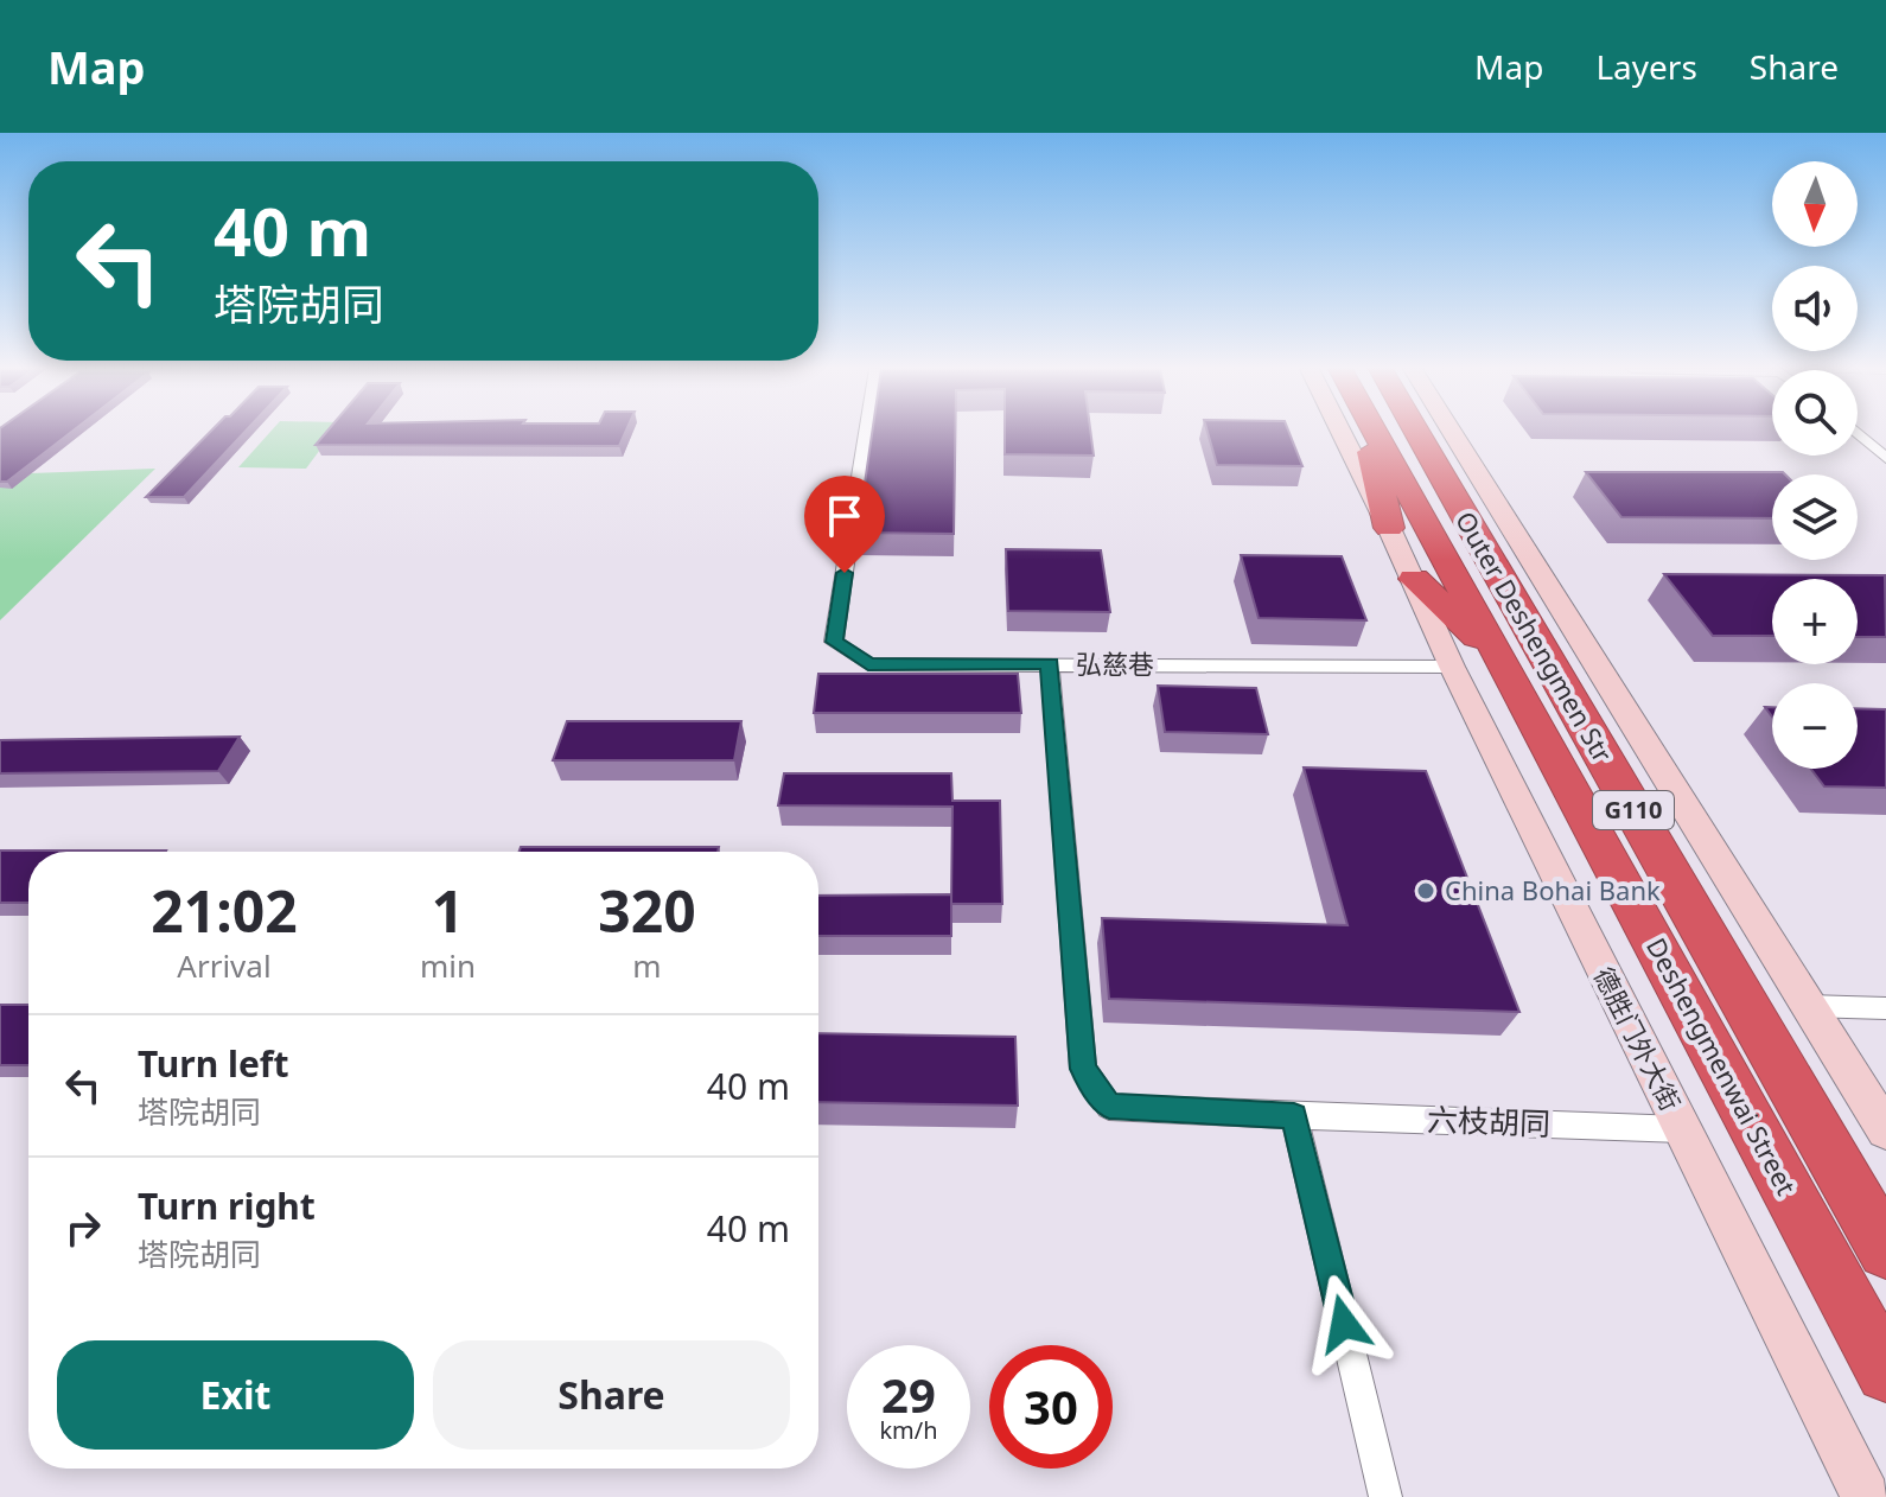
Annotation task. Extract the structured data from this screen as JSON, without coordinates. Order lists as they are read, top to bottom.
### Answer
{
  "streets": {
    "highway": ["Outer Deshengmen Str", "G110", "Deshengmenwai Street"],
    "street": ["弘慈巷", "德胜门外大街", "六枝胡同"]
  },
  "crossings": [
    ["Outer Deshengmen Str", "Deshengmenwai Street"],
    ["弘慈巷", "德胜门外大街"],
    ["弘慈巷", "六枝胡同"],
    ["德胜门外大街", "六枝胡同"]
  ],
  "places": ["China Bohai Bank"],
  "north": "bottom",
  "page": {
    "header": "Map",
    "nav": ["Map", "Layers", "Share"],
    "map_buttons": ["+", "−"],
    "turn": ["40 m", "塔院胡同"],
    "eta": [
      "21:02",
      "Arrival",
      "1",
      "min",
      "320",
      "m"
    ],
    "list": [
      {
        "name": "Turn left",
        "note": "塔院胡同",
        "value": "40 m"
      },
      {
        "name": "Turn right",
        "note": "塔院胡同",
        "value": "40 m"
      }
    ],
    "buttons": ["Exit", "Share"],
    "speed": "29 km/h",
    "limit": "30"
  }
}
